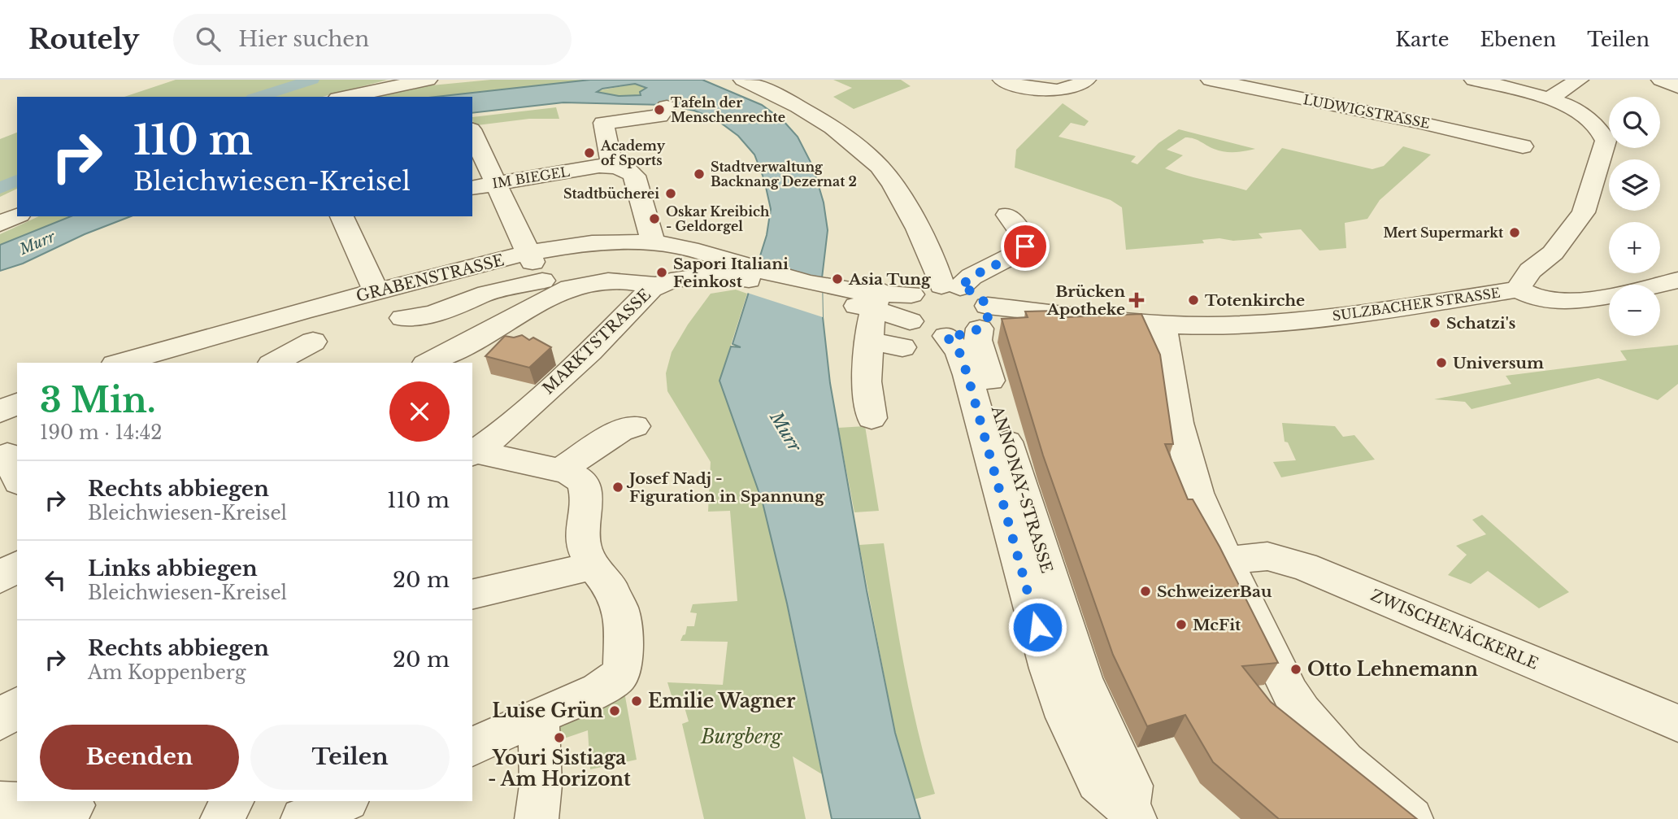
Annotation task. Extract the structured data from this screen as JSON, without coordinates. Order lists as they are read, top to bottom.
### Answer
{
  "streets": {
    "street": [
      "LUDWIGSTRASSE",
      "IM BIEGEL",
      "GRABENSTRASSE",
      "SULZBACHER STRASSE",
      "MARKTSTRASSE",
      "ANNONAY-STRASSE",
      "ZWISCHENÄCKERLE"
    ]
  },
  "crossings": [
    ["GRABENSTRASSE", "MARKTSTRASSE"],
    ["SULZBACHER STRASSE", "ANNONAY-STRASSE"]
  ],
  "water": ["Murr"],
  "parks": ["Burgberg"],
  "places": {
    "other": [
      "Tafeln der Menschenrechte",
      "Academy of Sports",
      "Stadtverwaltung Backnang Dezernat 2",
      "Stadtbücherei",
      "Oskar Kreibich - Geldorgel",
      "Mert Supermarkt",
      "Sapori Italiani Feinkost",
      "Asia Tung",
      "Totenkirche",
      "Schatzi's",
      "Universum",
      "Josef Nadj - Figuration in Spannung",
      "SchweizerBau",
      "McFit",
      "Otto Lehnemann",
      "Emilie Wagner",
      "Luise Grün",
      "Youri Sistiaga - Am Horizont"
    ],
    "health": ["Brücken Apotheke"]
  },
  "page": {
    "header": "Routely",
    "search": "Hier suchen",
    "nav": ["Karte", "Ebenen", "Teilen"],
    "map_buttons": ["+", "−"],
    "turn": ["110 m", "Bleichwiesen-Kreisel"],
    "heading": ["3 Min.", "190 m · 14:42"],
    "list": [
      {
        "name": "Rechts abbiegen",
        "note": "Bleichwiesen-Kreisel",
        "value": "110 m"
      },
      {
        "name": "Links abbiegen",
        "note": "Bleichwiesen-Kreisel",
        "value": "20 m"
      },
      {
        "name": "Rechts abbiegen",
        "note": "Am Koppenberg",
        "value": "20 m"
      }
    ],
    "buttons": ["Beenden", "Teilen"]
  }
}
